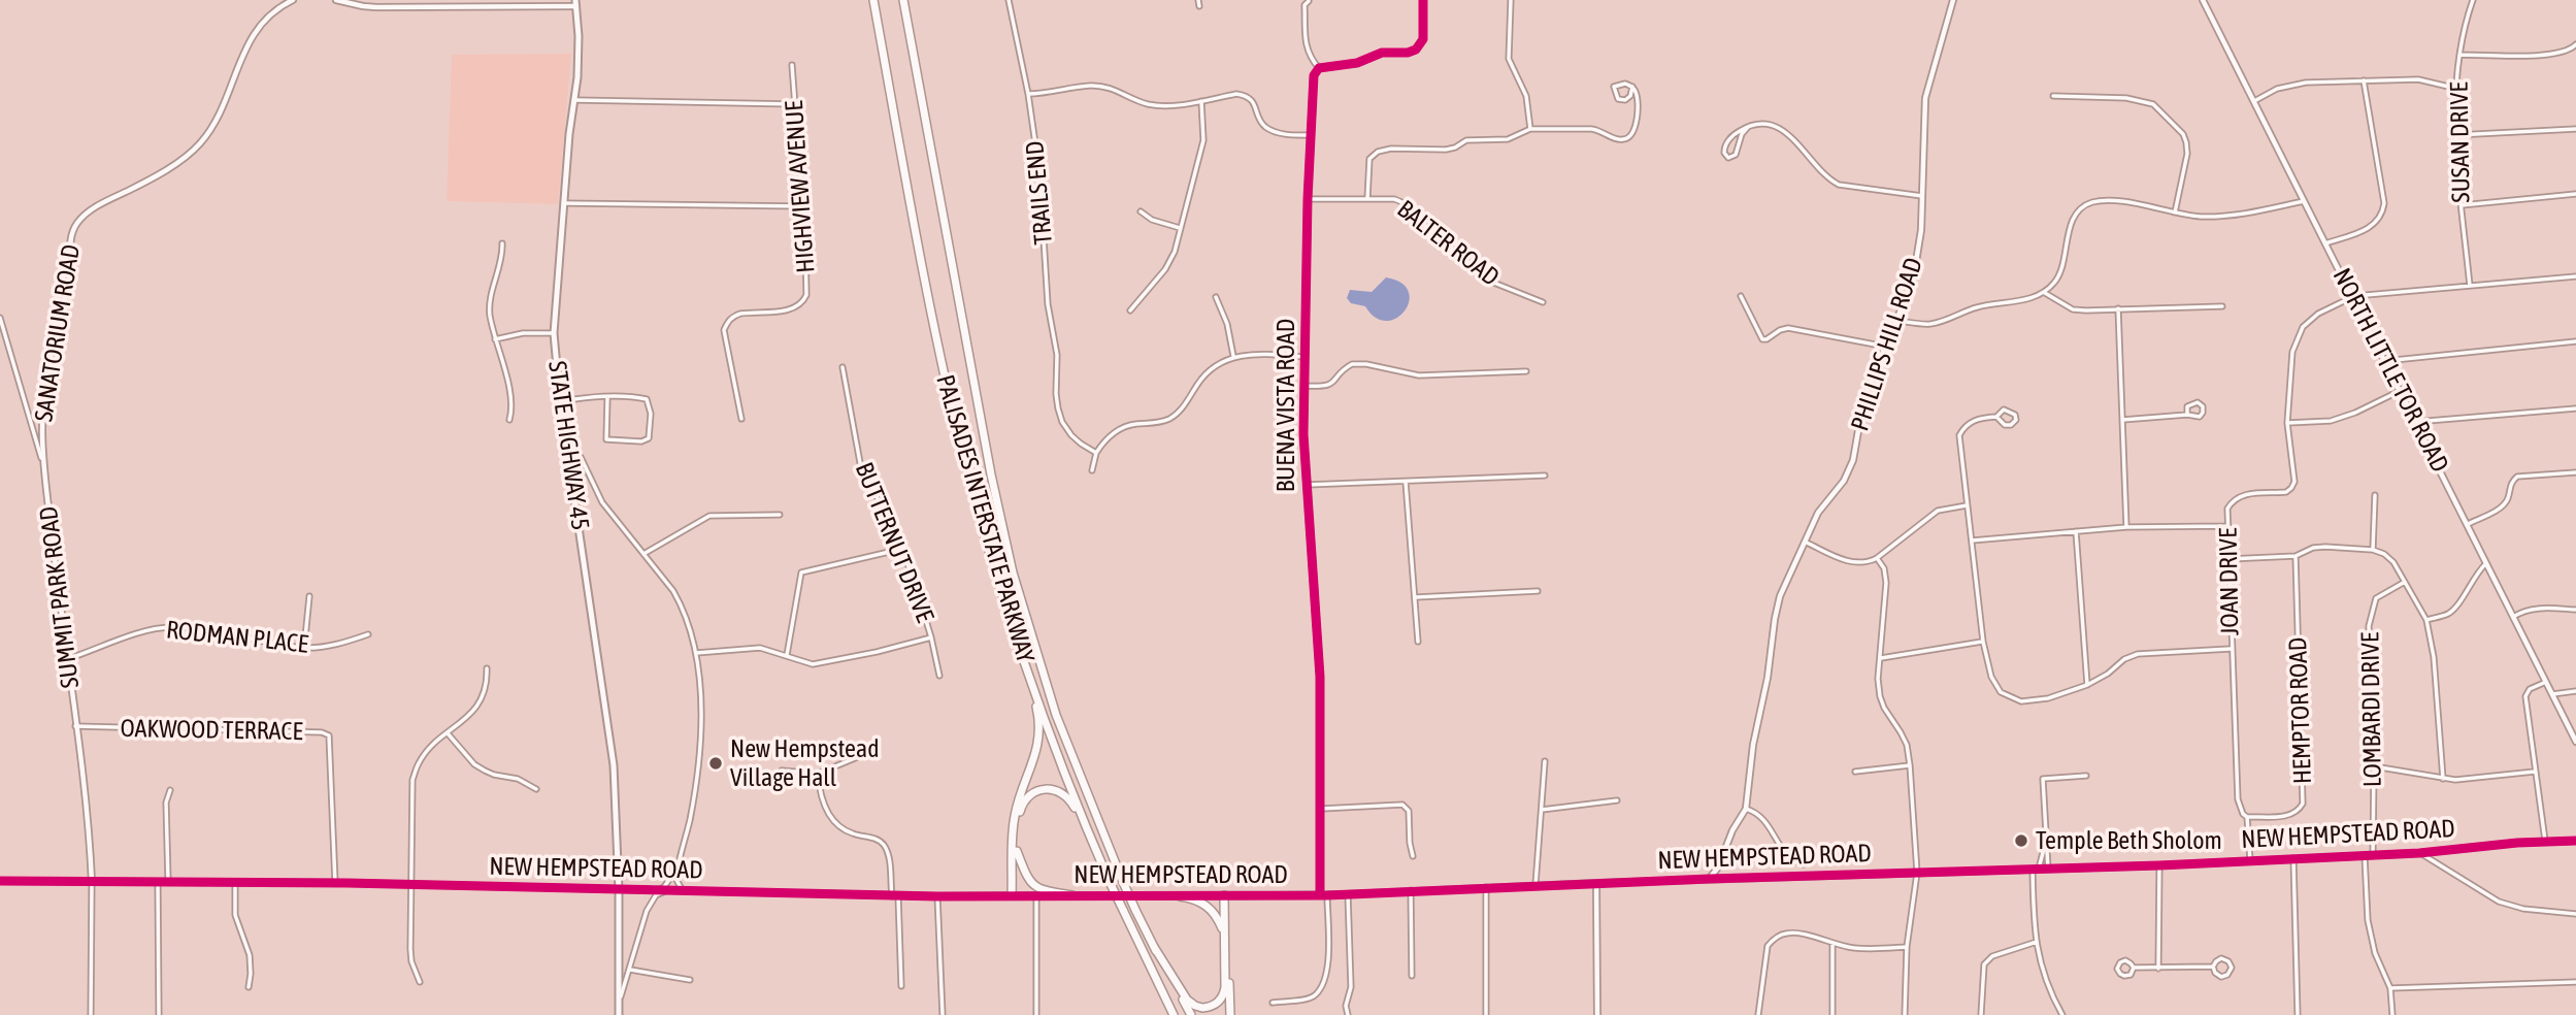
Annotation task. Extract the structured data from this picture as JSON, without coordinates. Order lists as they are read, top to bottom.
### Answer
{
  "streets": {
    "highway": ["PALISADES INTERSTATE PARKWAY"],
    "main road": ["STATE HIGHWAY 45"],
    "street": [
      "SUSAN DRIVE",
      "HIGHVIEW AVENUE",
      "TRAILS END",
      "BALTER ROAD",
      "SANATORIUM ROAD",
      "PHILLIPS HILL ROAD",
      "NORTH LITTLE TOR ROAD",
      "BUENA VISTA ROAD",
      "BUTTERNUT DRIVE",
      "JOAN DRIVE",
      "SUMMIT PARK ROAD",
      "RODMAN PLACE",
      "LOMBARDI DRIVE",
      "HEMPTOR ROAD",
      "OAKWOOD TERRACE",
      "NEW HEMPSTEAD ROAD"
    ]
  },
  "crossings": [
    ["BALTER ROAD", "BUENA VISTA ROAD"],
    ["SANATORIUM ROAD", "SUMMIT PARK ROAD"],
    ["PHILLIPS HILL ROAD", "NEW HEMPSTEAD ROAD"],
    ["NORTH LITTLE TOR ROAD", "JOAN DRIVE"],
    ["BUENA VISTA ROAD", "NEW HEMPSTEAD ROAD"],
    ["STATE HIGHWAY 45", "NEW HEMPSTEAD ROAD"],
    ["JOAN DRIVE", "HEMPTOR ROAD"],
    ["JOAN DRIVE", "NEW HEMPSTEAD ROAD"],
    ["SUMMIT PARK ROAD", "RODMAN PLACE"],
    ["SUMMIT PARK ROAD", "OAKWOOD TERRACE"],
    ["SUMMIT PARK ROAD", "NEW HEMPSTEAD ROAD"],
    ["LOMBARDI DRIVE", "NEW HEMPSTEAD ROAD"],
    ["OAKWOOD TERRACE", "NEW HEMPSTEAD ROAD"]
  ],
  "places": ["New Hempstead Village Hall", "Temple Beth Sholom"]
}
